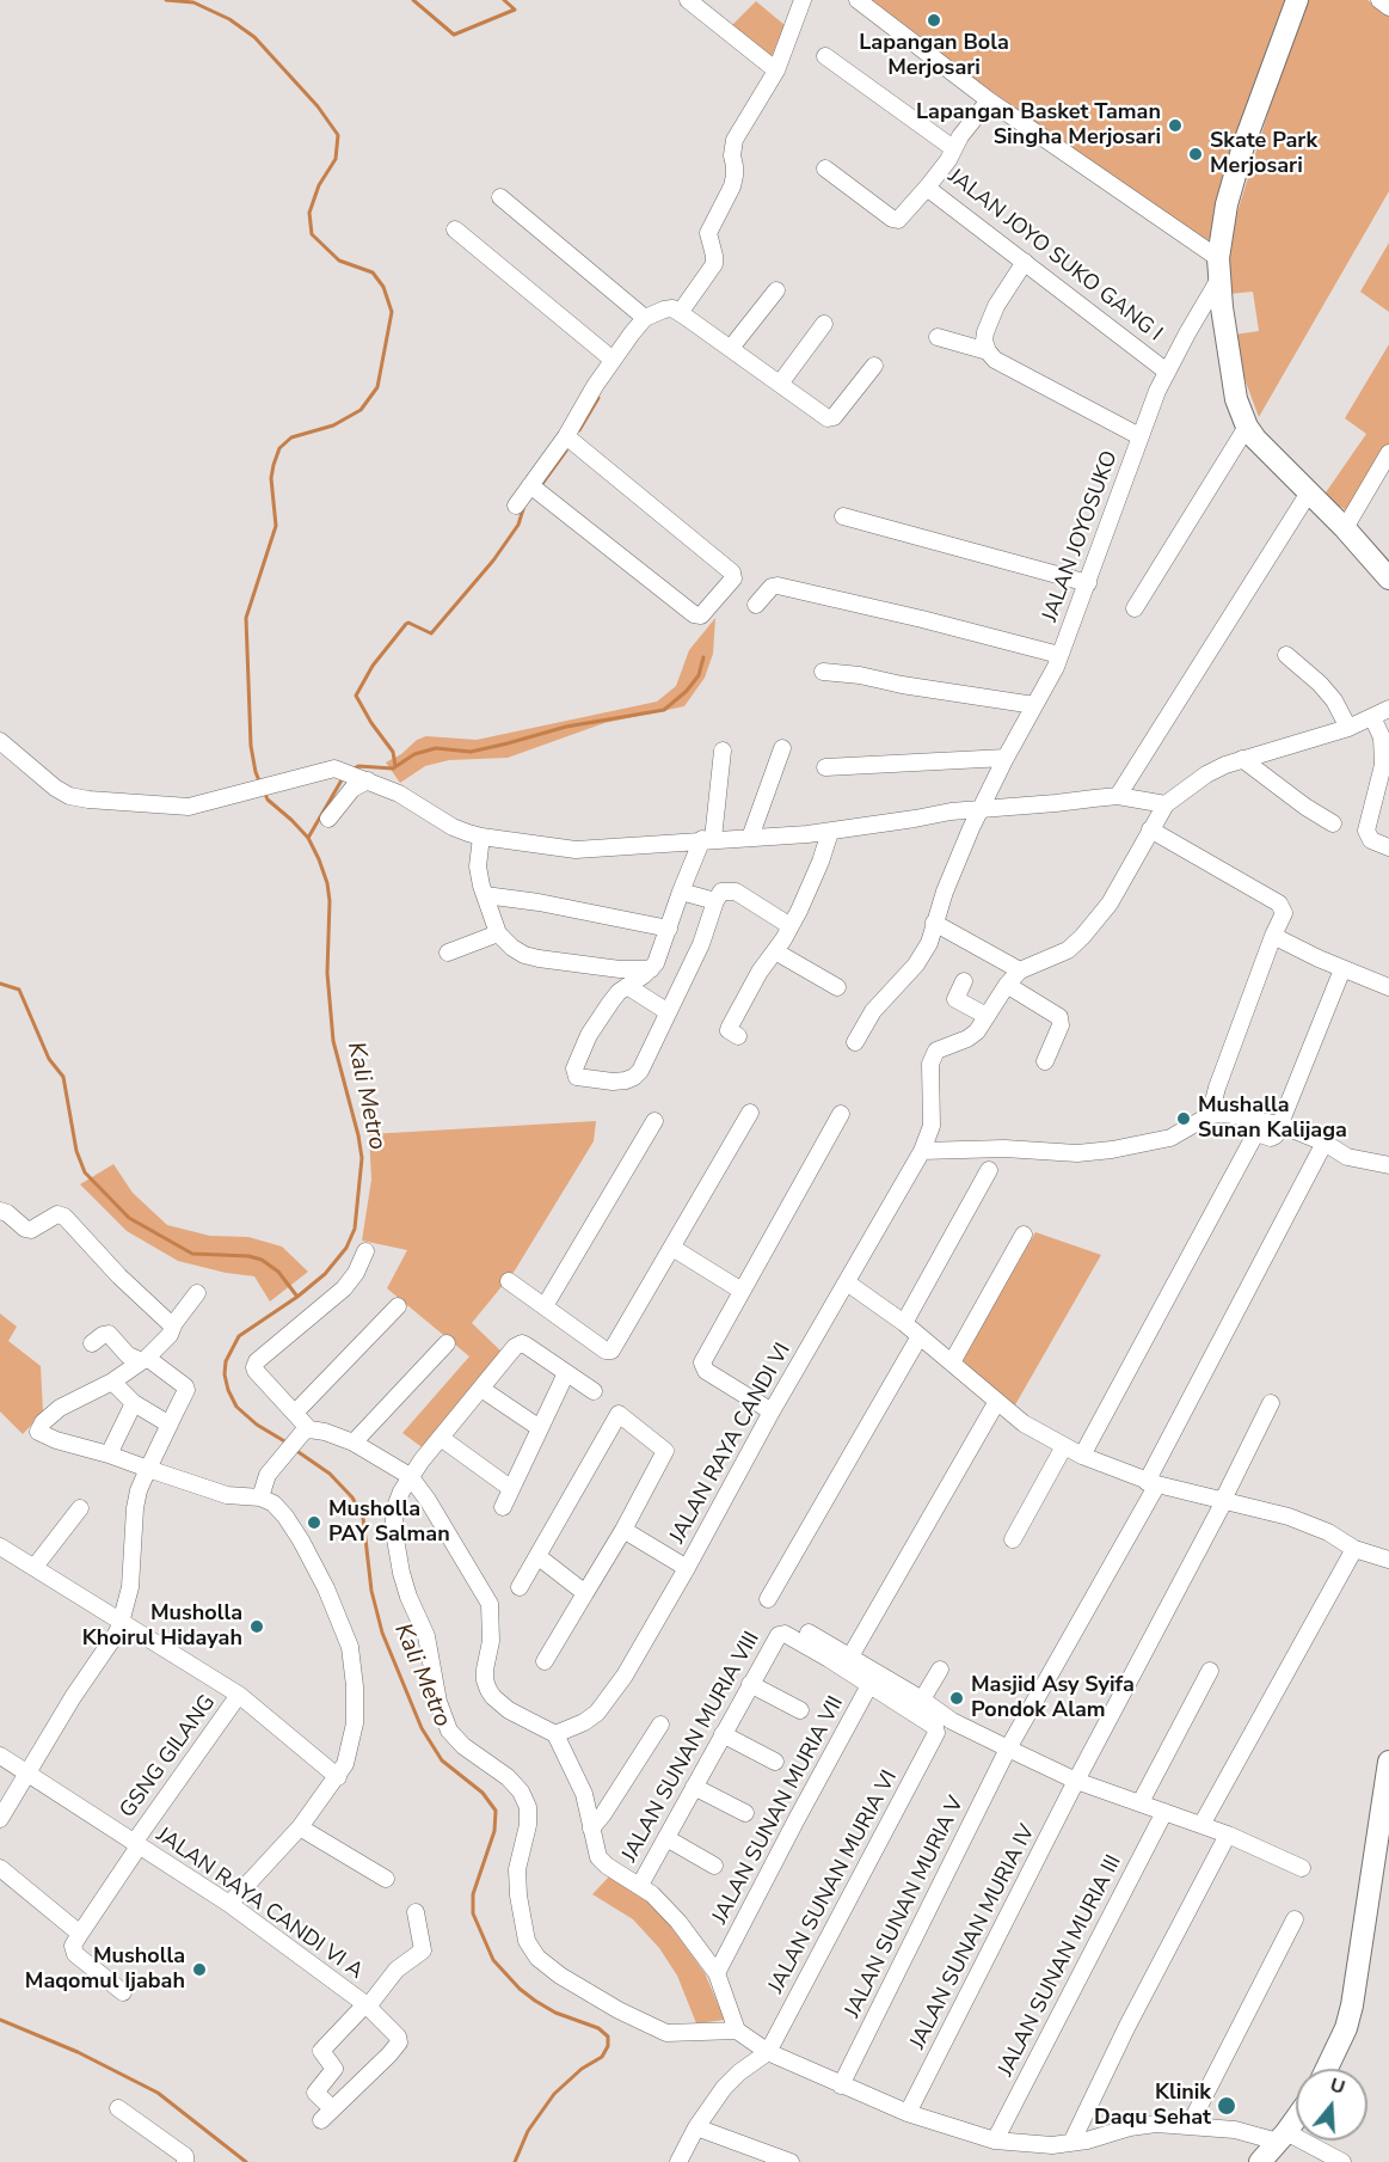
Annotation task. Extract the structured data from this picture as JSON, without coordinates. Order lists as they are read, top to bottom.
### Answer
{
  "streets": {
    "street": [
      "JALAN JOYO SUKO GANG I",
      "JALAN JOYOSUKO",
      "JALAN RAYA CANDI VI",
      "JALAN SUNAN MURIA VIII",
      "GSNG GILANG",
      "JALAN SUNAN MURIA VII",
      "JALAN SUNAN MURIA VI",
      "JALAN RAYA CANDI VI A",
      "JALAN SUNAN MURIA V",
      "JALAN SUNAN MURIA IV",
      "JALAN SUNAN MURIA III"
    ]
  },
  "crossings": [
    ["JALAN JOYO SUKO GANG I", "JALAN JOYOSUKO"],
    ["JALAN SUNAN MURIA VIII", "JALAN SUNAN MURIA VII"],
    ["JALAN SUNAN MURIA VIII", "JALAN SUNAN MURIA VI"],
    ["GSNG GILANG", "JALAN RAYA CANDI VI A"],
    ["JALAN SUNAN MURIA VII", "JALAN SUNAN MURIA VI"]
  ],
  "water": ["Kali Metro"],
  "places": [
    "Lapangan Bola Merjosari",
    "Lapangan Basket Taman Singha Merjosari",
    "Skate Park Merjosari",
    "Mushalla Sunan Kalijaga",
    "Musholla PAY Salman",
    "Musholla Khoirul Hidayah",
    "Masjid Asy Syifa Pondok Alam",
    "Musholla Maqomul Ijabah",
    "Klinik Daqu Sehat"
  ],
  "north": "top"
}
